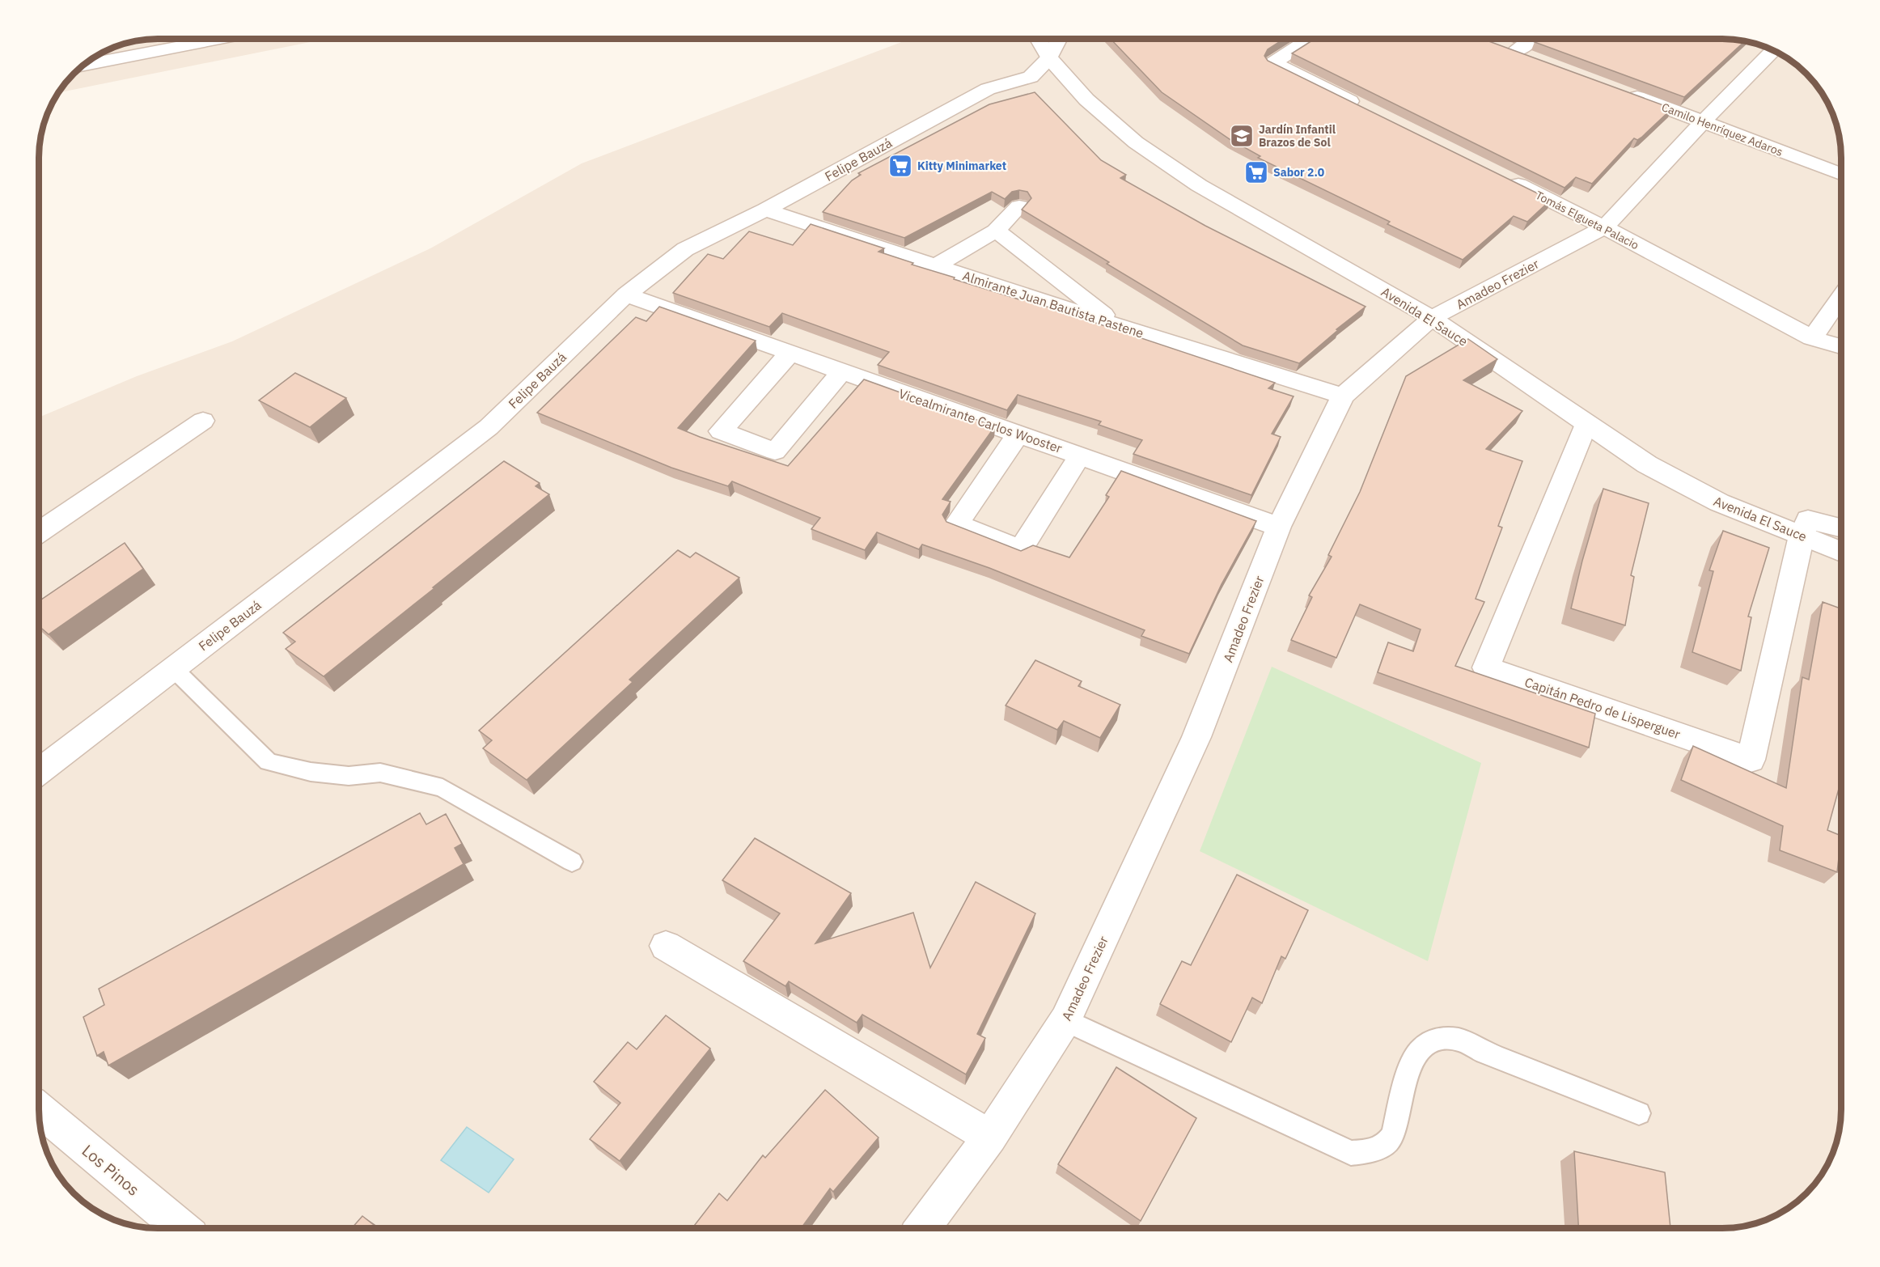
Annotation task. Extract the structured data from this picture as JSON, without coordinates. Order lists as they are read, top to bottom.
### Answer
{
  "streets": {
    "street": [
      "Camilo Henríquez Adaros",
      "Felipe Bauzá",
      "Tomás Elgueta Palacio",
      "Amadeo Frezier",
      "Almirante Juan Bautista Pastene",
      "Avenida El Sauce",
      "Vicealmirante Carlos Wooster",
      "Capitán Pedro de Lisperguer",
      "Los Pinos"
    ]
  },
  "crossings": [
    ["Camilo Henríquez Adaros", "Amadeo Frezier"],
    ["Felipe Bauzá", "Almirante Juan Bautista Pastene"],
    ["Felipe Bauzá", "Avenida El Sauce"],
    ["Felipe Bauzá", "Vicealmirante Carlos Wooster"],
    ["Tomás Elgueta Palacio", "Amadeo Frezier"],
    ["Amadeo Frezier", "Almirante Juan Bautista Pastene"],
    ["Amadeo Frezier", "Avenida El Sauce"],
    ["Amadeo Frezier", "Vicealmirante Carlos Wooster"],
    ["Avenida El Sauce", "Capitán Pedro de Lisperguer"]
  ],
  "places": {
    "school or university": ["Jardín Infantil Brazos de Sol"],
    "supermarket": ["Kitty Minimarket", "Sabor 2.0"]
  }
}
